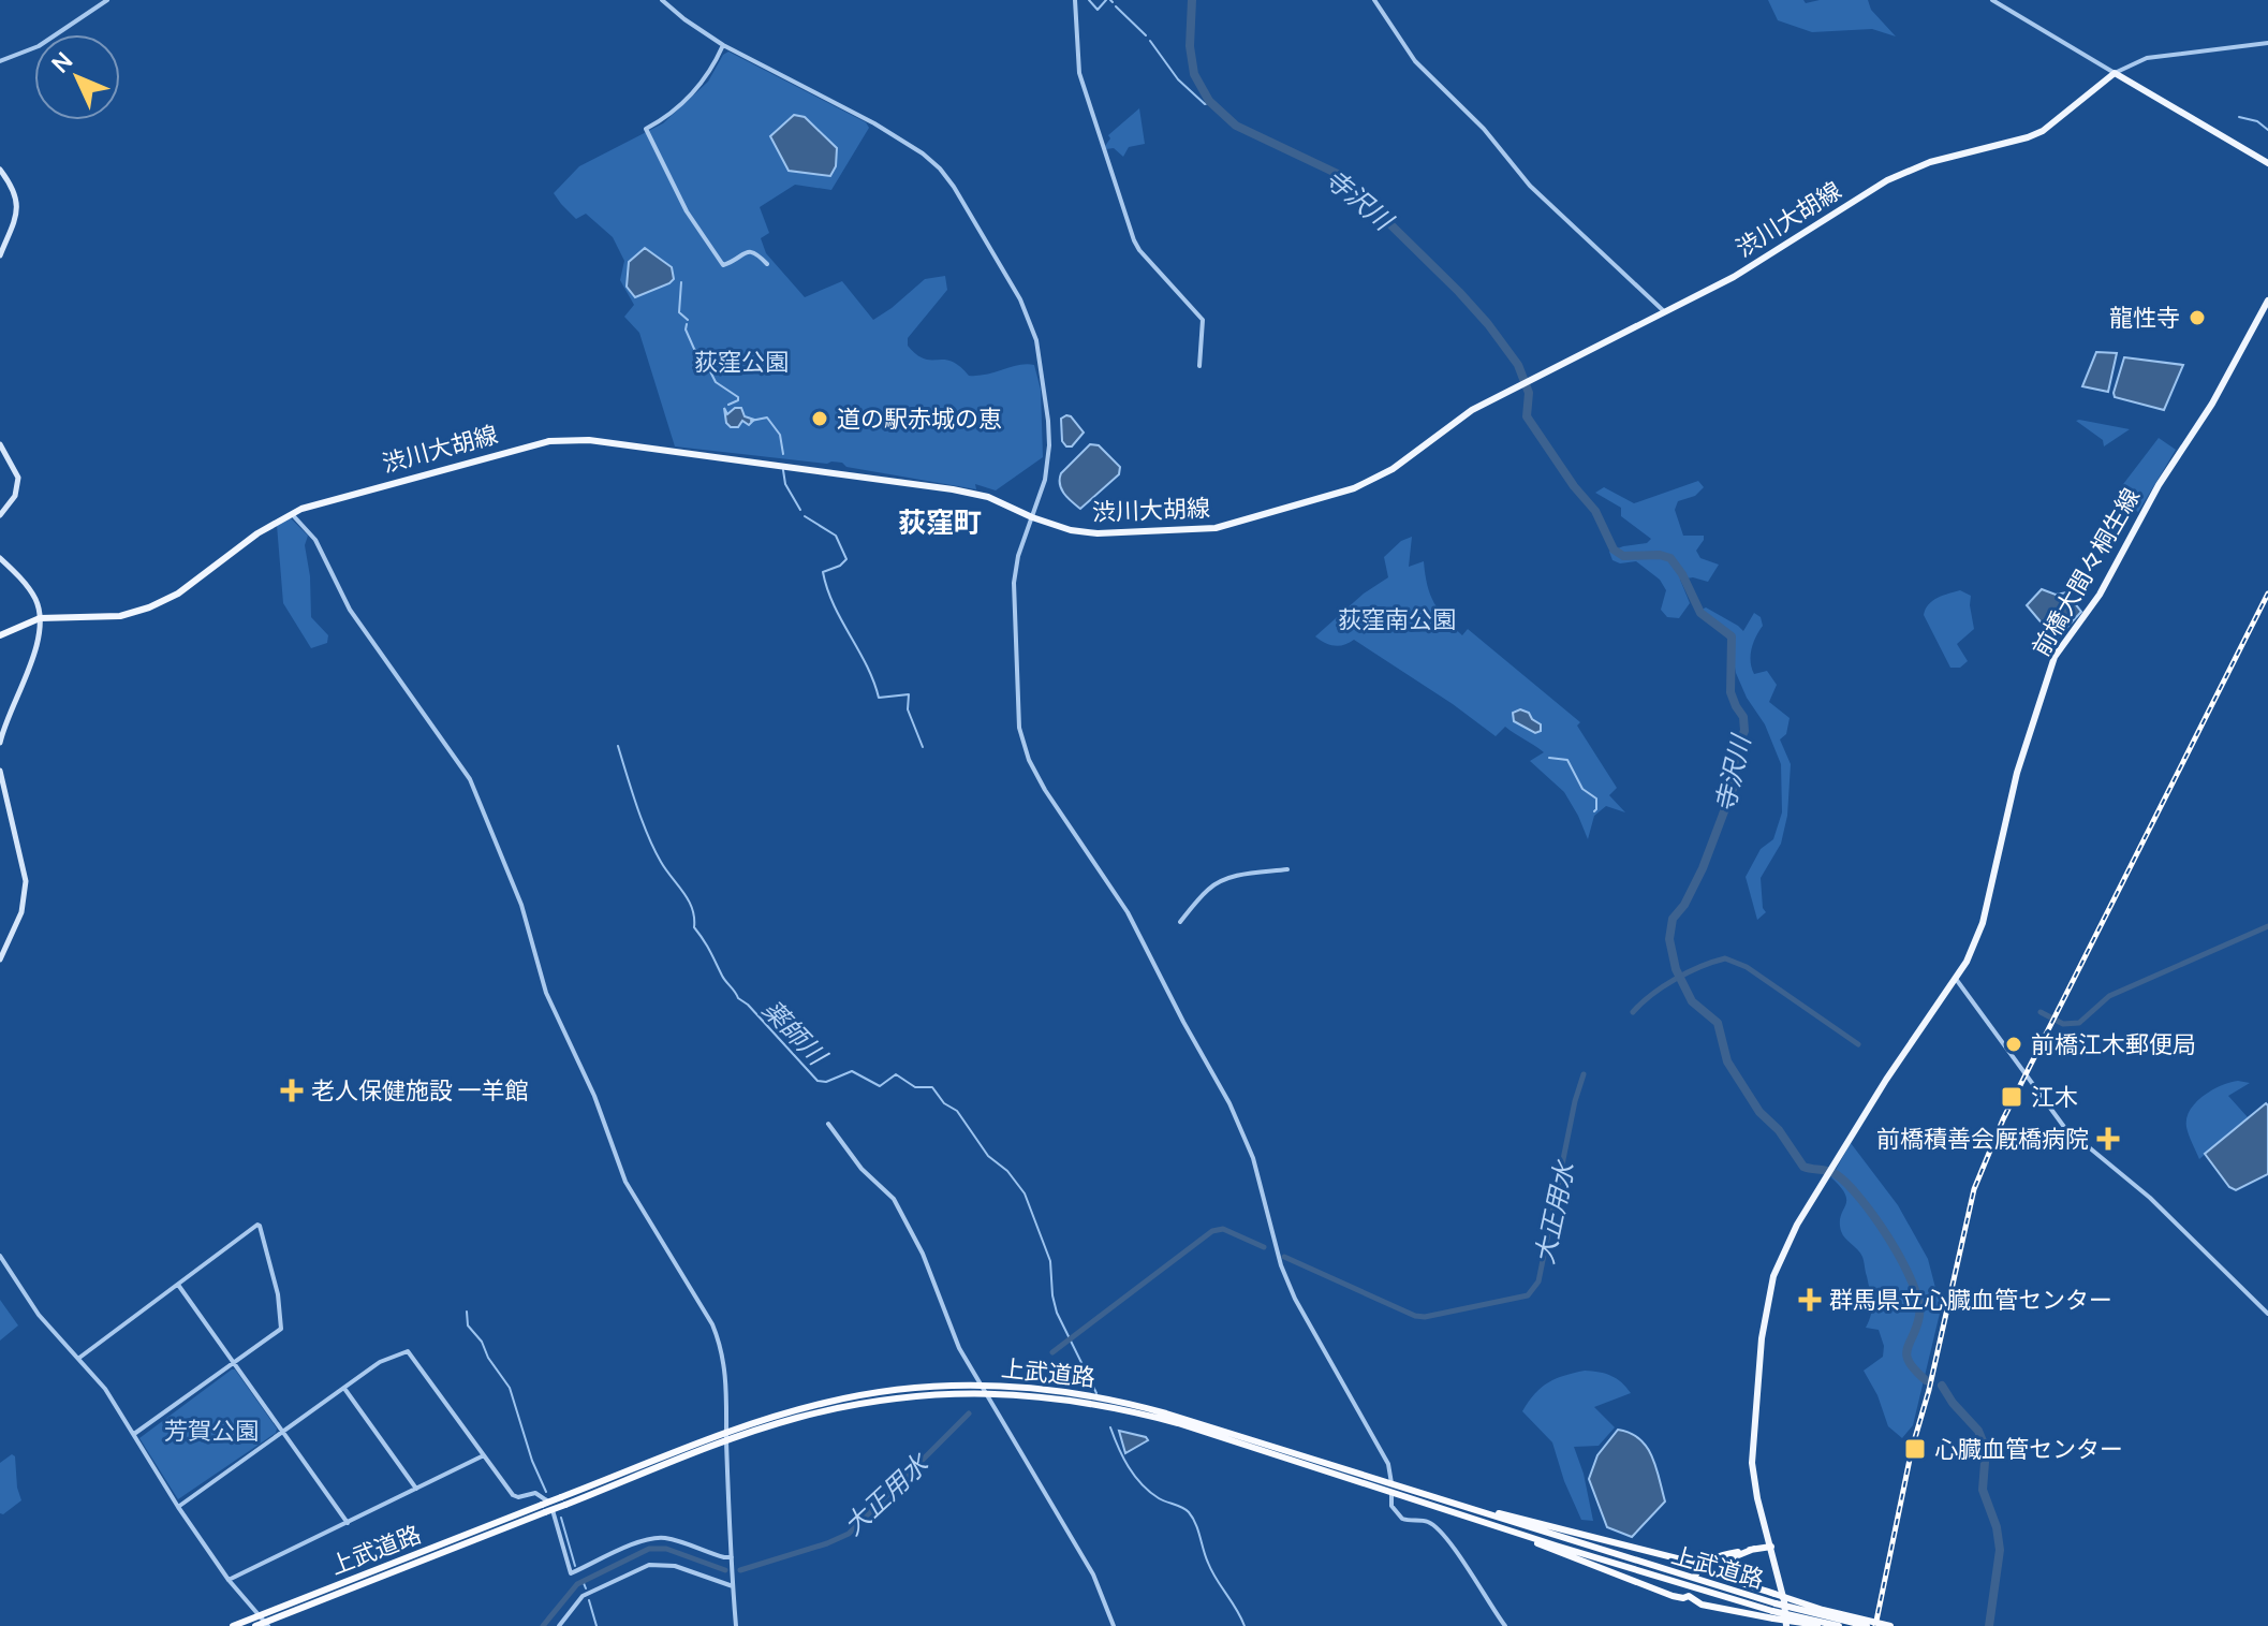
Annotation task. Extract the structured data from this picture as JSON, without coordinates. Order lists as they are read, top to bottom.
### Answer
{
  "streets": {
    "highway": ["上武道路"],
    "main road": ["渋川大胡線", "前橋大間々桐生線"]
  },
  "districts": ["荻窪町"],
  "water": ["寺沢川", "薬師川", "大正用水"],
  "parks": ["荻窪公園", "荻窪南公園", "芳賀公園"],
  "places": {
    "other": ["龍性寺", "道の駅赤城の恵", "前橋江木郵便局"],
    "health": ["老人保健施設 一羊館", "前橋積善会厩橋病院", "群馬県立心臓血管センター"],
    "transit": ["江木", "心臓血管センター"]
  },
  "north": "top left"
}
